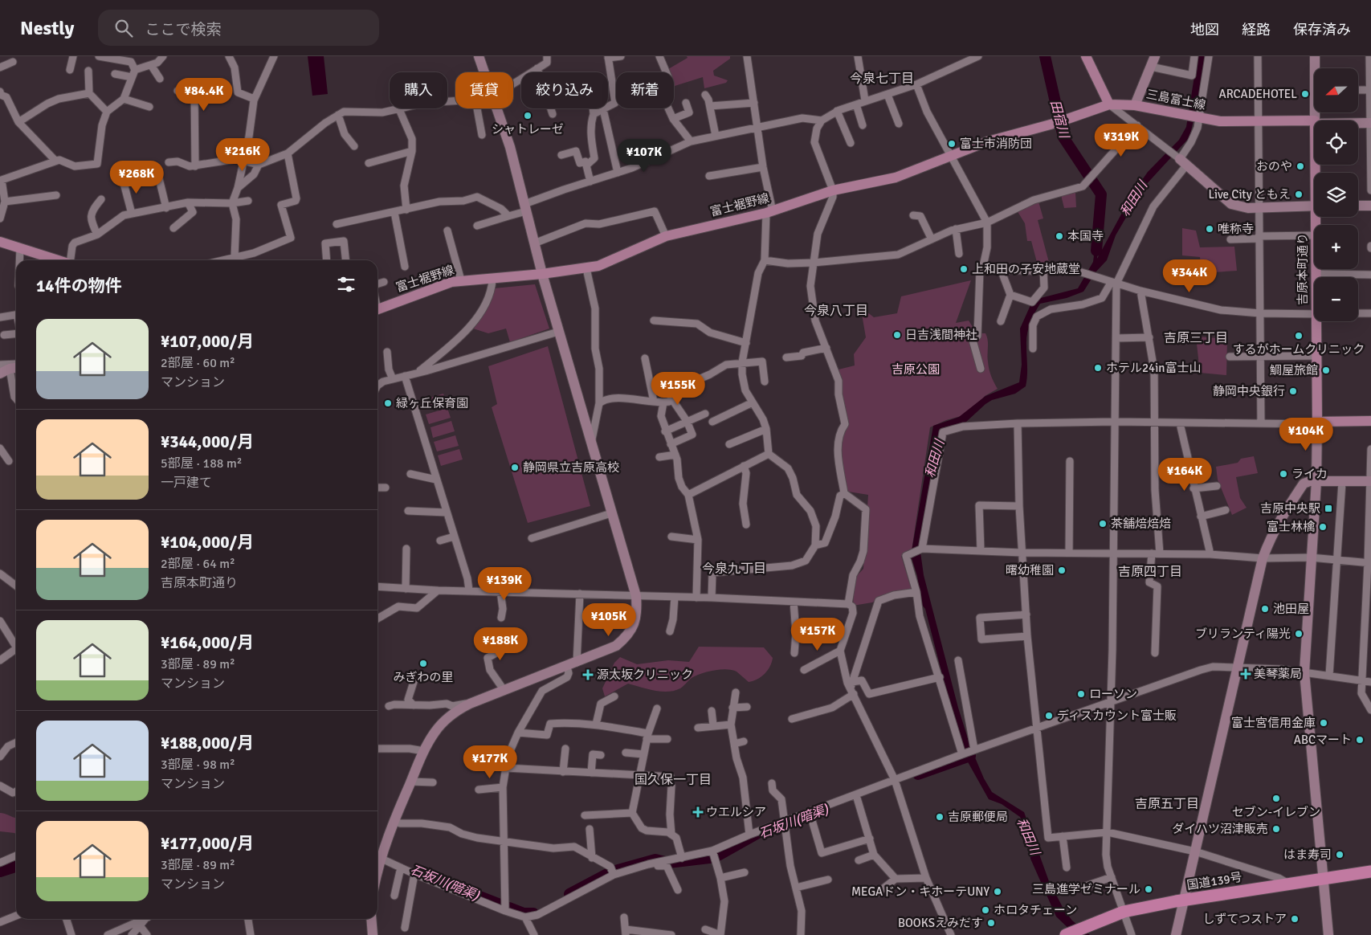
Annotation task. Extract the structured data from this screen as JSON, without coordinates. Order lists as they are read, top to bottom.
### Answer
{
  "streets": {
    "highway": ["国道139号"],
    "main road": ["三島富士線", "富士裾野線", "吉原本町通り"]
  },
  "crossings": [
    ["三島富士線", "富士裾野線"],
    ["吉原本町通り", "国道139号"]
  ],
  "districts": [
    "今泉七丁目",
    "今泉八丁目",
    "吉原三丁目",
    "今泉九丁目",
    "吉原四丁目",
    "国久保一丁目",
    "吉原五丁目"
  ],
  "water": ["田宿川", "和田川", "石坂川(暗渠)"],
  "parks": ["吉原公園"],
  "places": {
    "other": [
      "ARCADEHOTEL",
      "シャトレーゼ",
      "富士市消防団",
      "おのや",
      "Live City ともえ",
      "唯称寺",
      "本国寺",
      "上和田の子安地蔵堂",
      "日吉浅間神社",
      "するがホームクリニック",
      "ホテル24in富士山",
      "鯛屋旅館",
      "静岡中央銀行",
      "緑ヶ丘保育園",
      "静岡県立吉原高校",
      "ライカ",
      "茶舗焙焙焙",
      "富士林檎",
      "曙幼稚園",
      "池田屋",
      "ブリランティ陽光",
      "みぎわの里",
      "ローソン",
      "ディスカウント富士販",
      "富士宮信用金庫",
      "ABCマート",
      "セブン-イレブン",
      "吉原郵便局",
      "ダイハツ沼津販売",
      "はま寿司",
      "三島進学ゼミナール",
      "MEGAドン・キホーテUNY",
      "ホロタチェーン",
      "しずてつストア",
      "BOOKSえみだす"
    ],
    "transit": ["吉原中央駅"],
    "health": ["美琴薬局", "源太坂クリニック", "ウエルシア"]
  },
  "north": "left",
  "page": {
    "header": "Nestly",
    "search": "ここで検索",
    "nav": ["地図", "経路", "保存済み"],
    "map_buttons": ["+", "−"],
    "chip": [
      "購入",
      "賃貸",
      "絞り込み",
      "新着"
    ],
    "price": [
      "¥84.4K",
      "¥319K",
      "¥216K",
      "¥107K",
      "¥268K",
      "¥344K",
      "¥155K",
      "¥104K",
      "¥164K",
      "¥139K",
      "¥105K",
      "¥157K",
      "¥188K",
      "¥177K"
    ],
    "heading": "14件の物件",
    "list": [
      {
        "name": "¥107,000/月",
        "note": "2部屋 · 60 m² · マンション"
      },
      {
        "name": "¥344,000/月",
        "note": "5部屋 · 188 m² · 一戸建て"
      },
      {
        "name": "¥104,000/月",
        "note": "2部屋 · 64 m² · 吉原本町通り"
      },
      {
        "name": "¥164,000/月",
        "note": "3部屋 · 89 m² · マンション"
      },
      {
        "name": "¥188,000/月",
        "note": "3部屋 · 98 m² · マンション"
      },
      {
        "name": "¥177,000/月",
        "note": "3部屋 · 89 m² · マンション"
      }
    ]
  }
}
